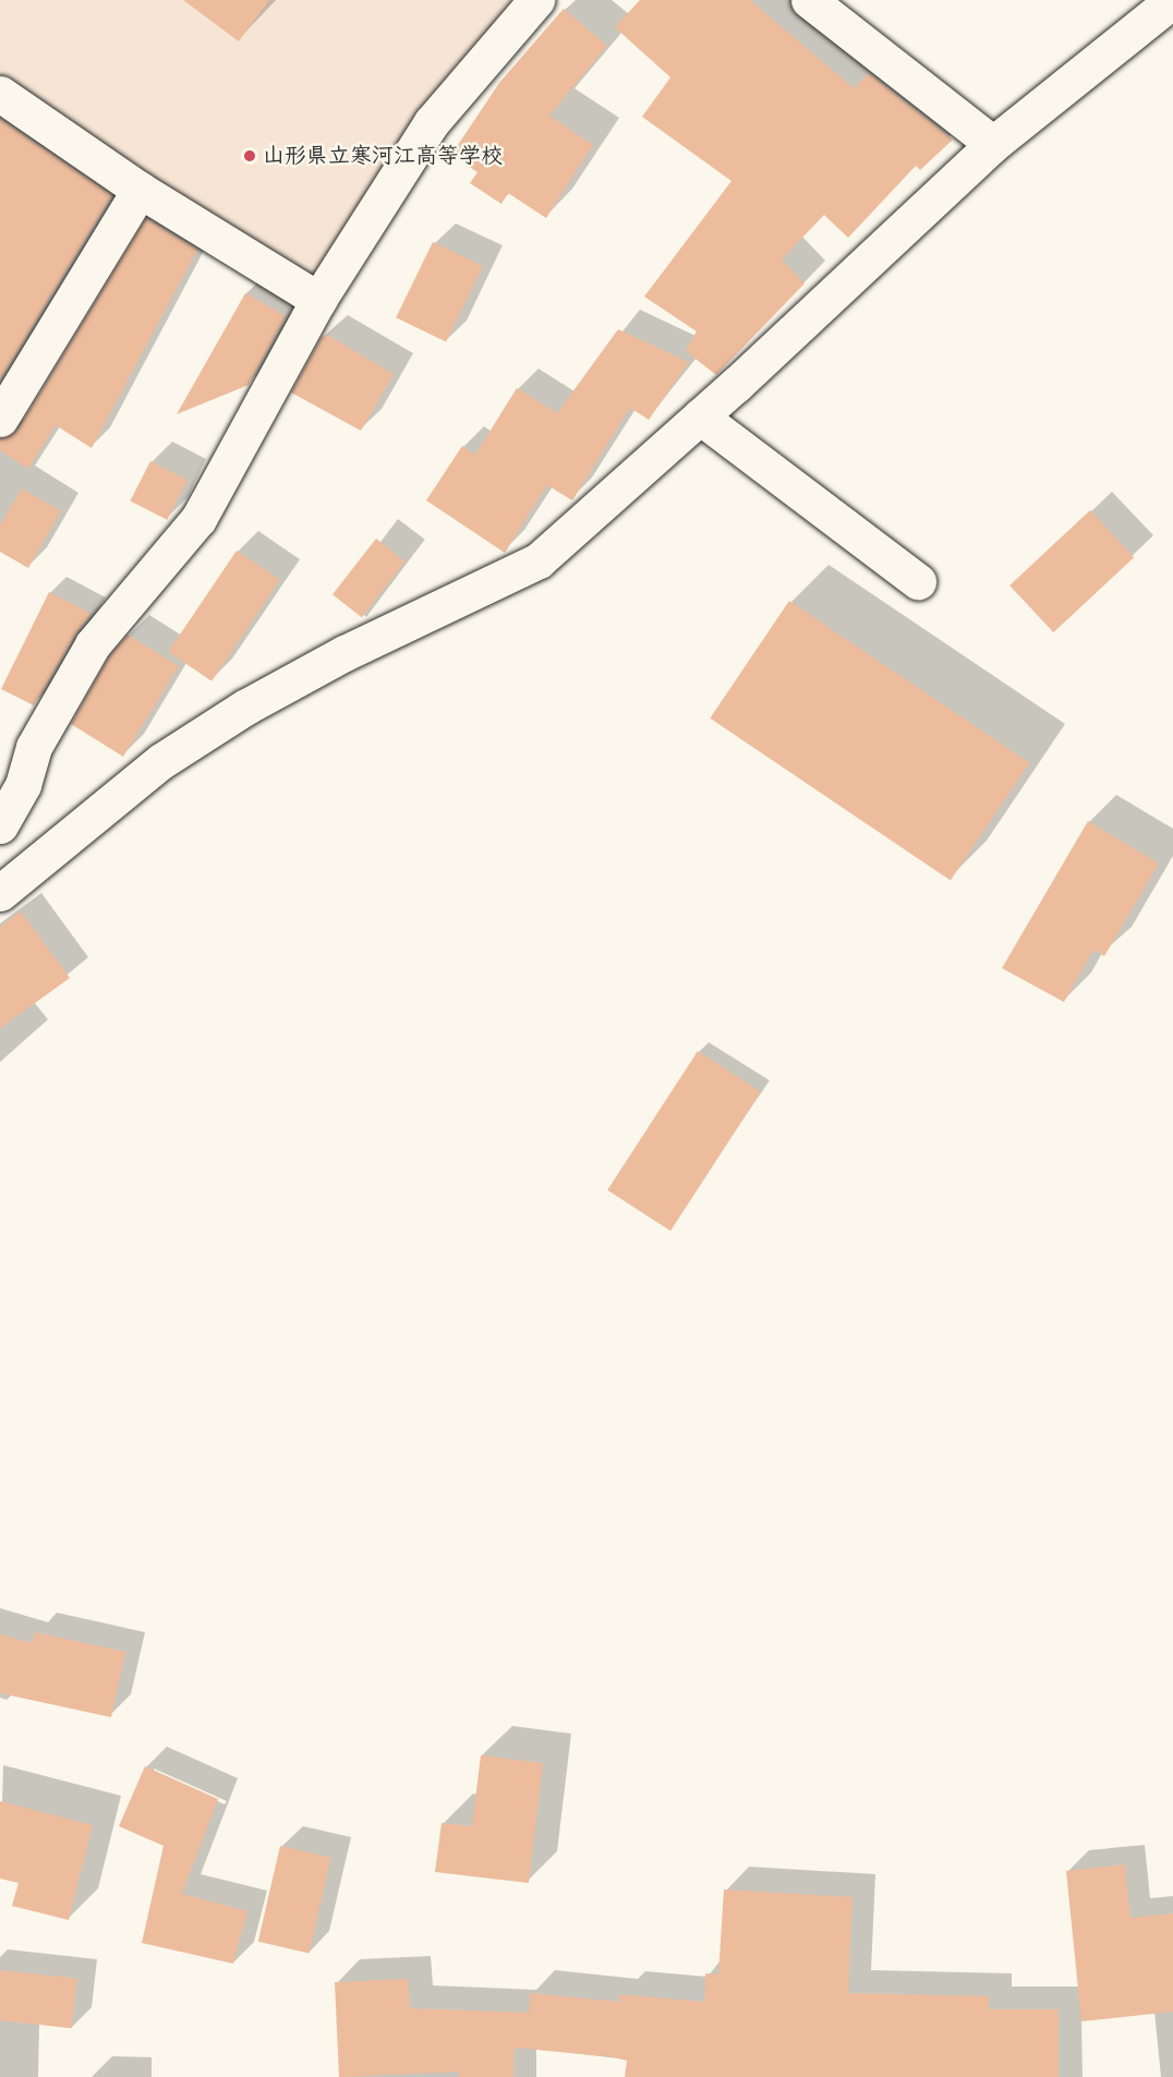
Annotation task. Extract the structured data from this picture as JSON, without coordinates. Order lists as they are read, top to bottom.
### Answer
{
  "places": ["山形県立寒河江高等学校"]
}
